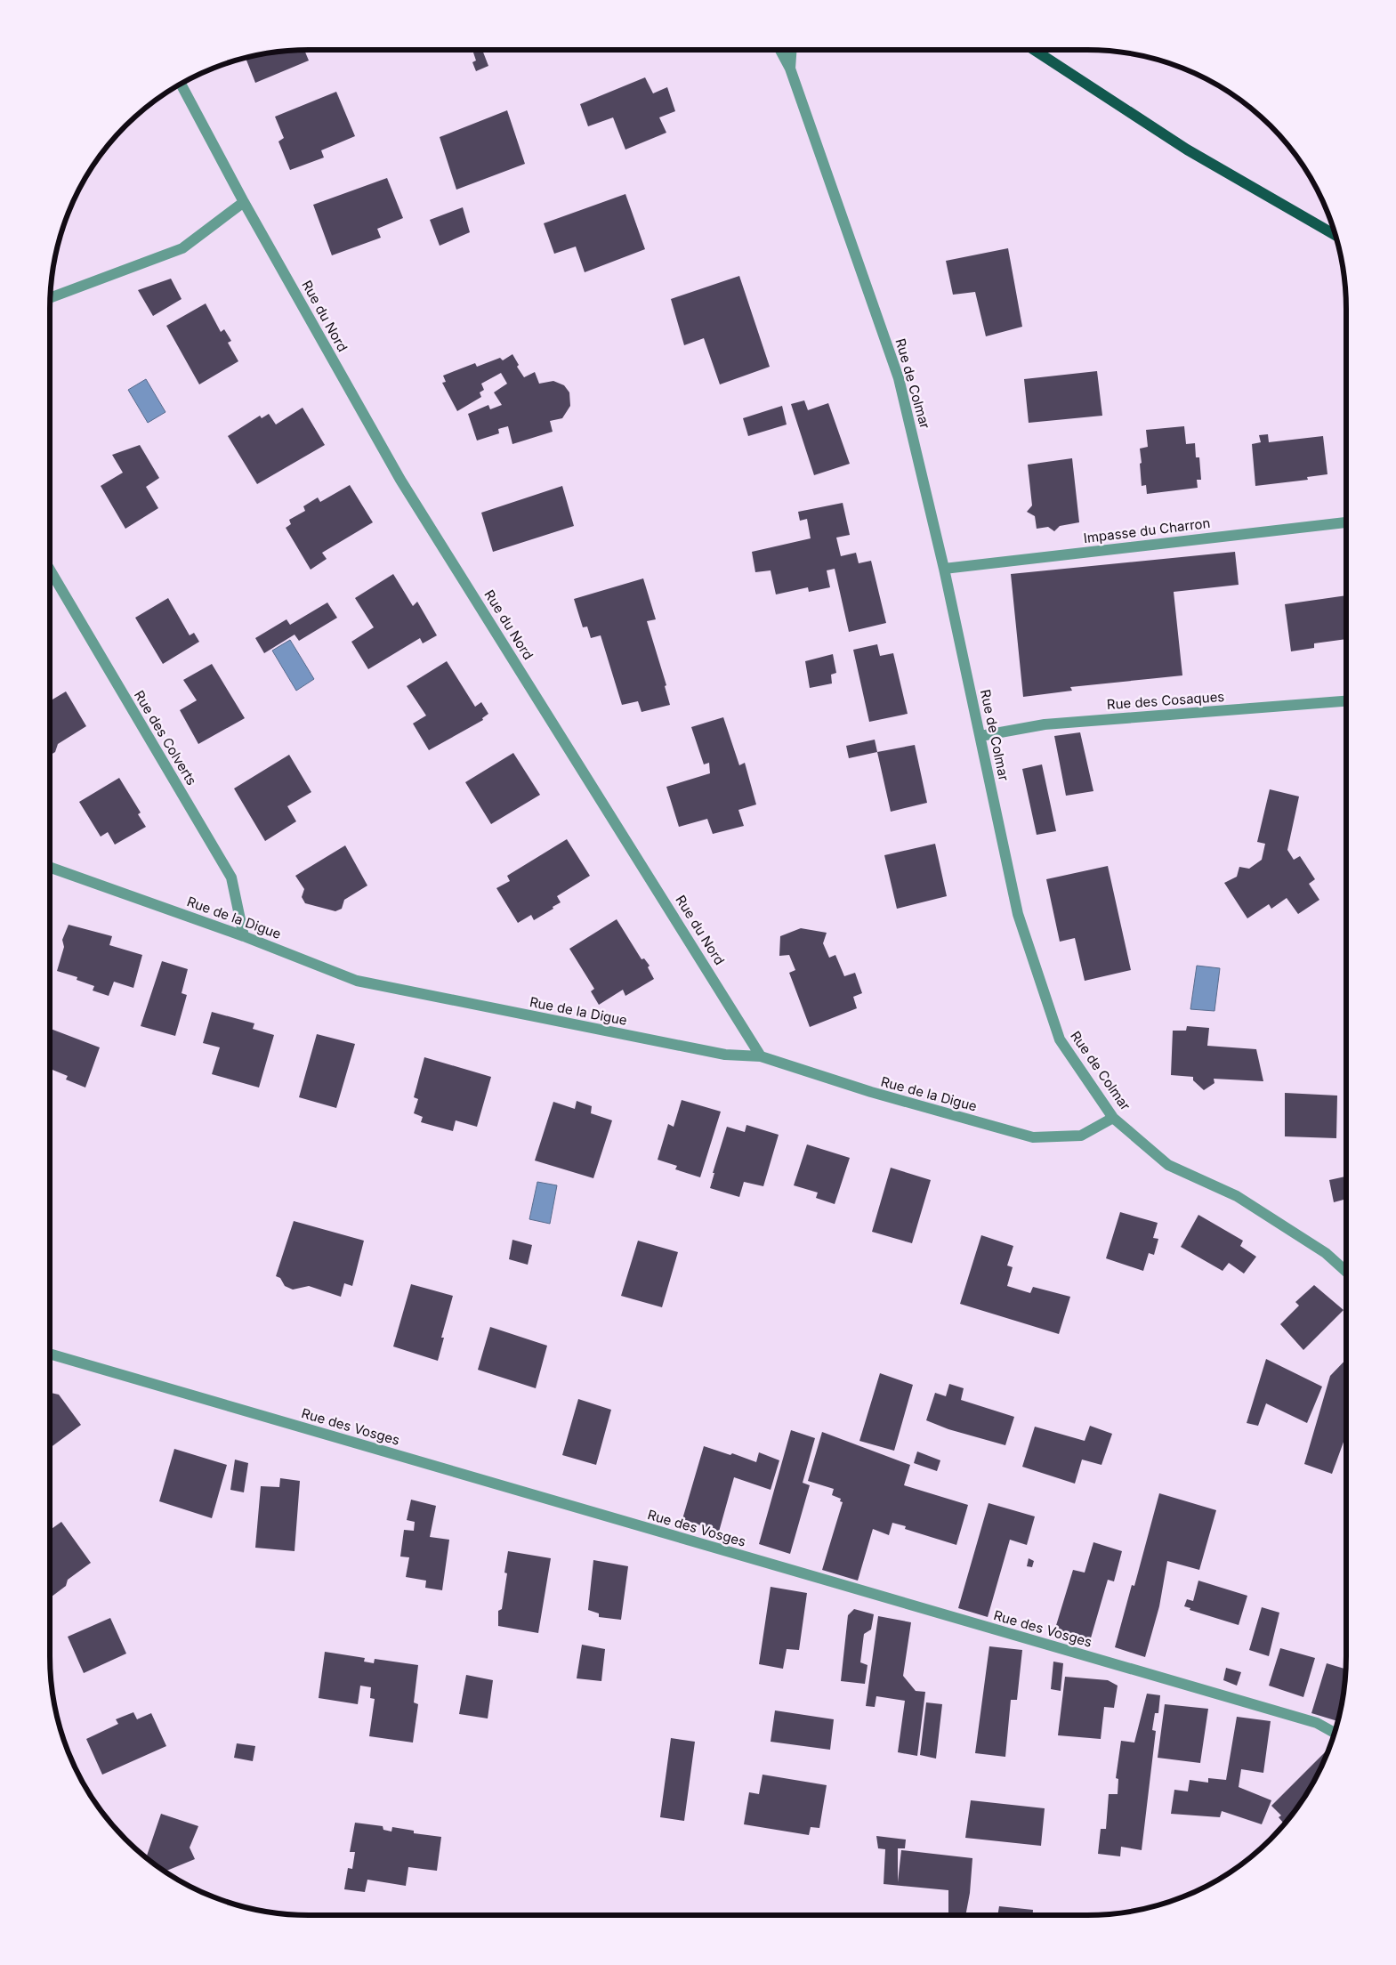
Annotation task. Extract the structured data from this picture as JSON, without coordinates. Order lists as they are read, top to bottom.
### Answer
{
  "streets": {
    "street": [
      "Rue du Nord",
      "Rue de Colmar",
      "Impasse du Charron",
      "Rue des Cosaques",
      "Rue des Colverts",
      "Rue de la Digue",
      "Rue des Vosges"
    ]
  },
  "crossings": [
    ["Rue du Nord", "Rue de la Digue"],
    ["Rue de Colmar", "Impasse du Charron"],
    ["Rue de Colmar", "Rue des Cosaques"],
    ["Rue de Colmar", "Rue de la Digue"],
    ["Rue des Colverts", "Rue de la Digue"]
  ]
}
